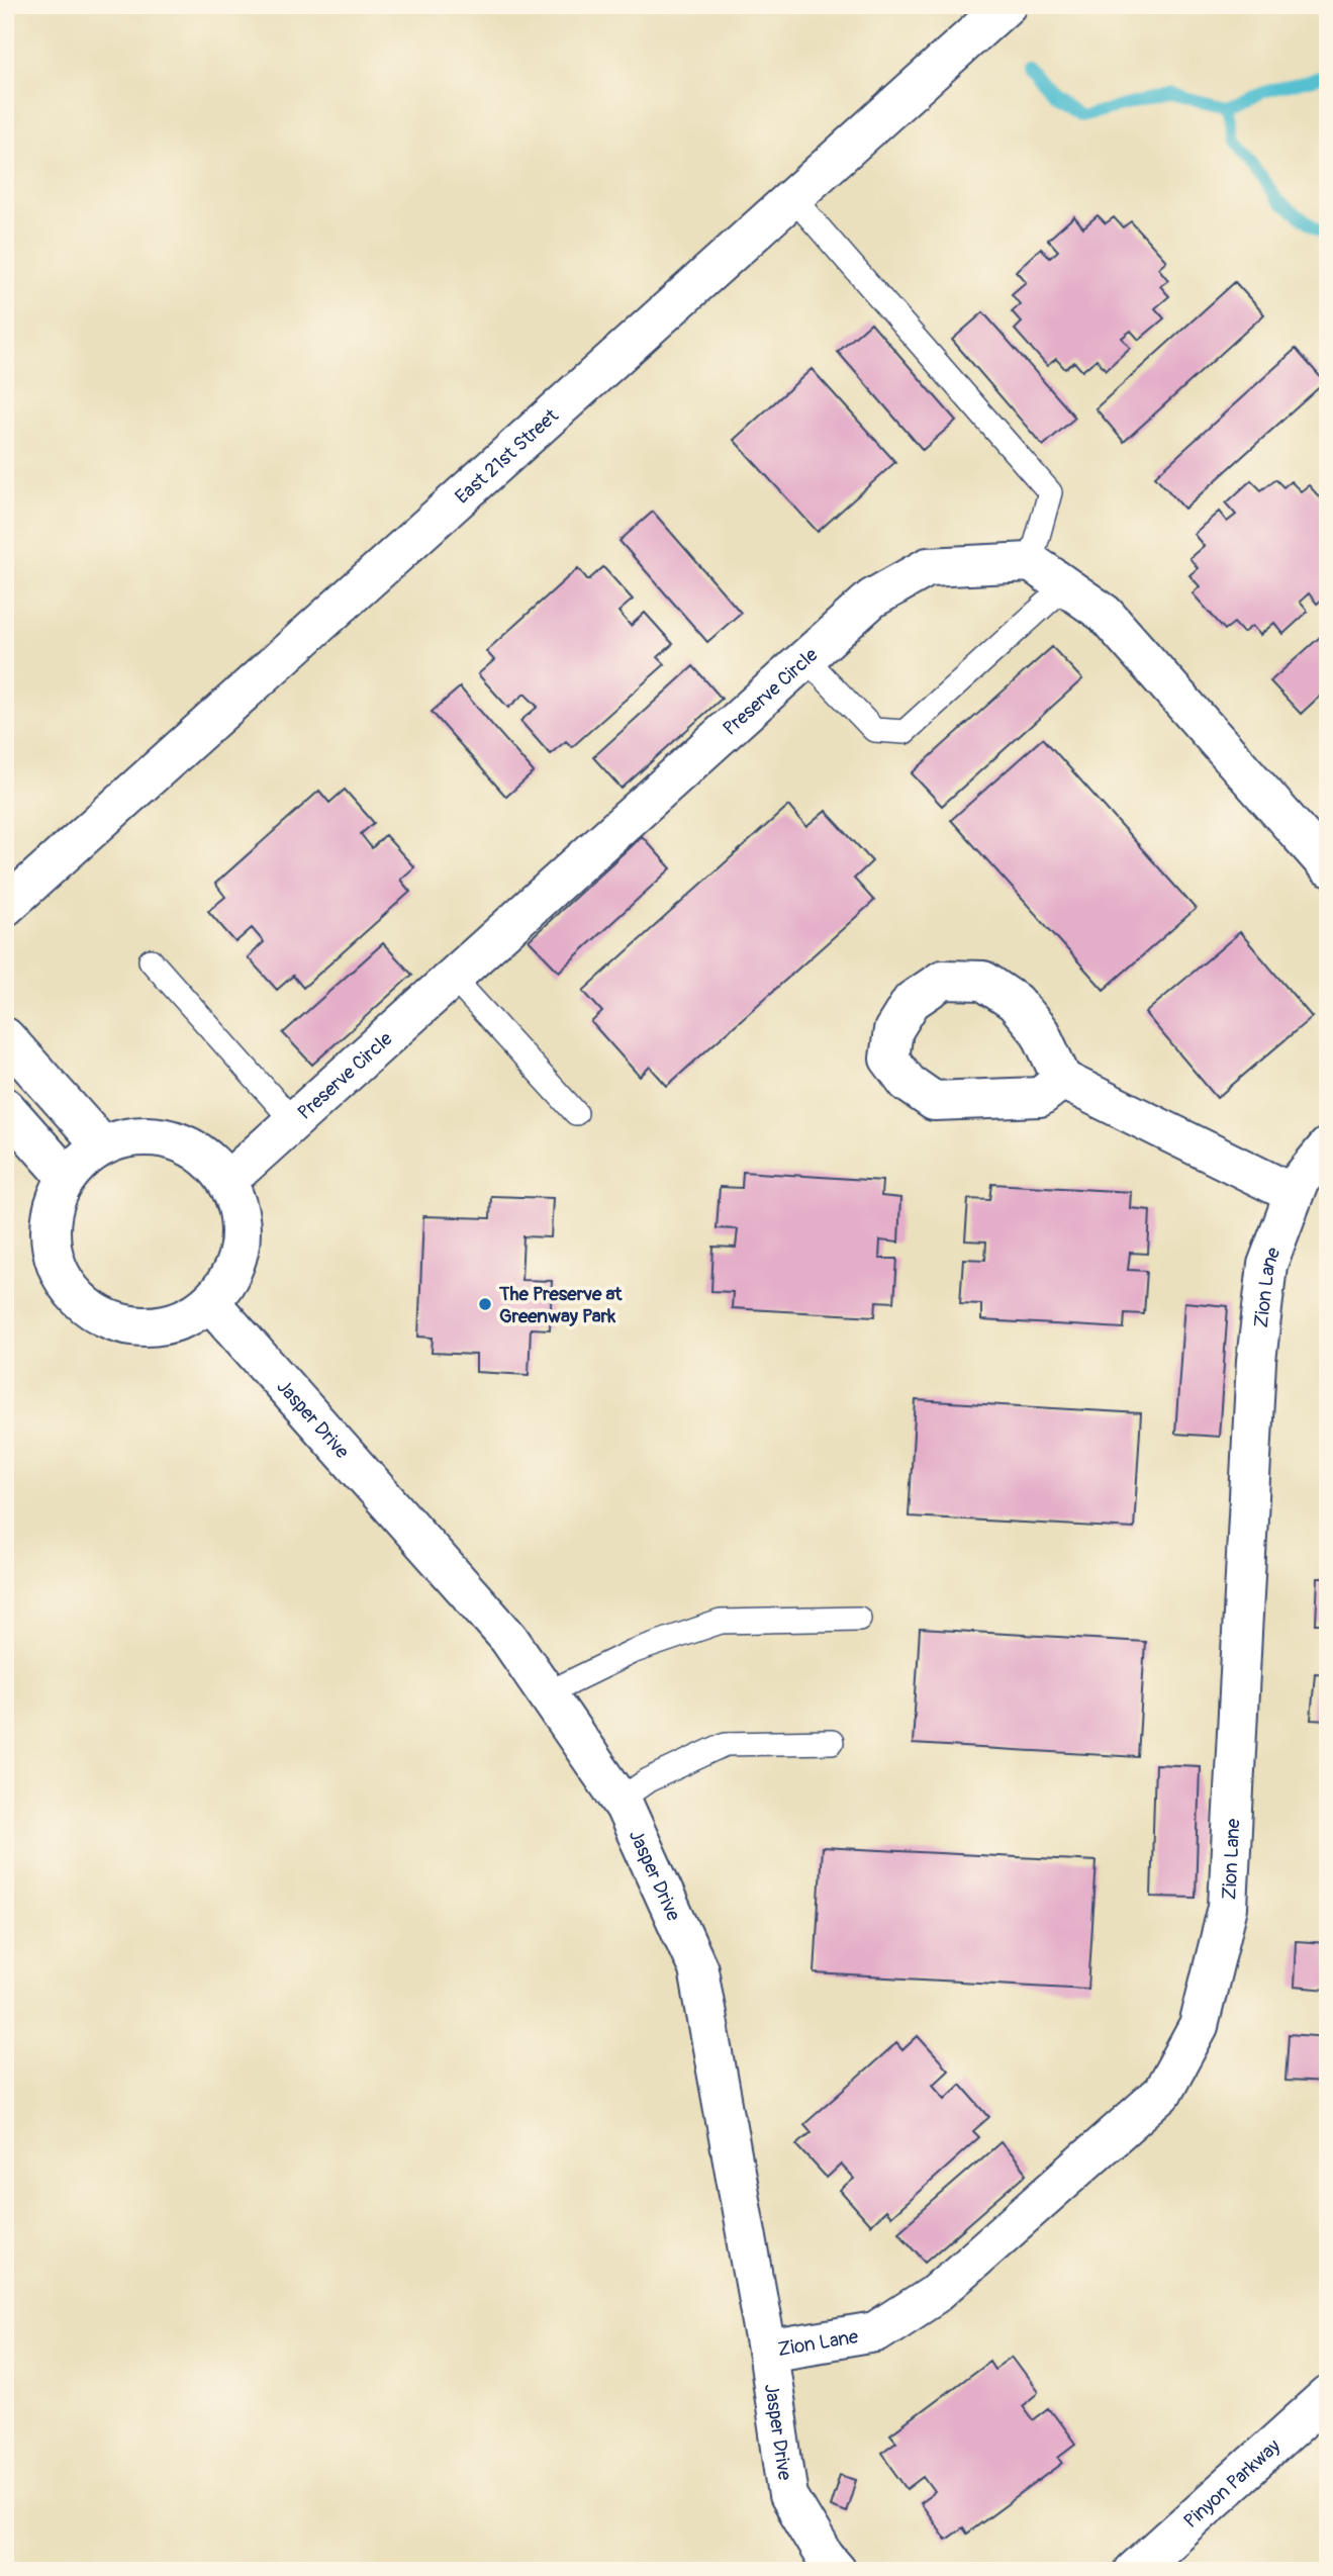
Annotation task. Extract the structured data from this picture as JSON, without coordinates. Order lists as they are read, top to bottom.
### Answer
{
  "streets": {
    "street": [
      "East 21st Street",
      "Preserve Circle",
      "Zion Lane",
      "Jasper Drive",
      "Pinyon Parkway"
    ]
  },
  "crossings": [
    ["Preserve Circle", "Jasper Drive"],
    ["Zion Lane", "Jasper Drive"]
  ],
  "places": ["The Preserve at Greenway Park"]
}
